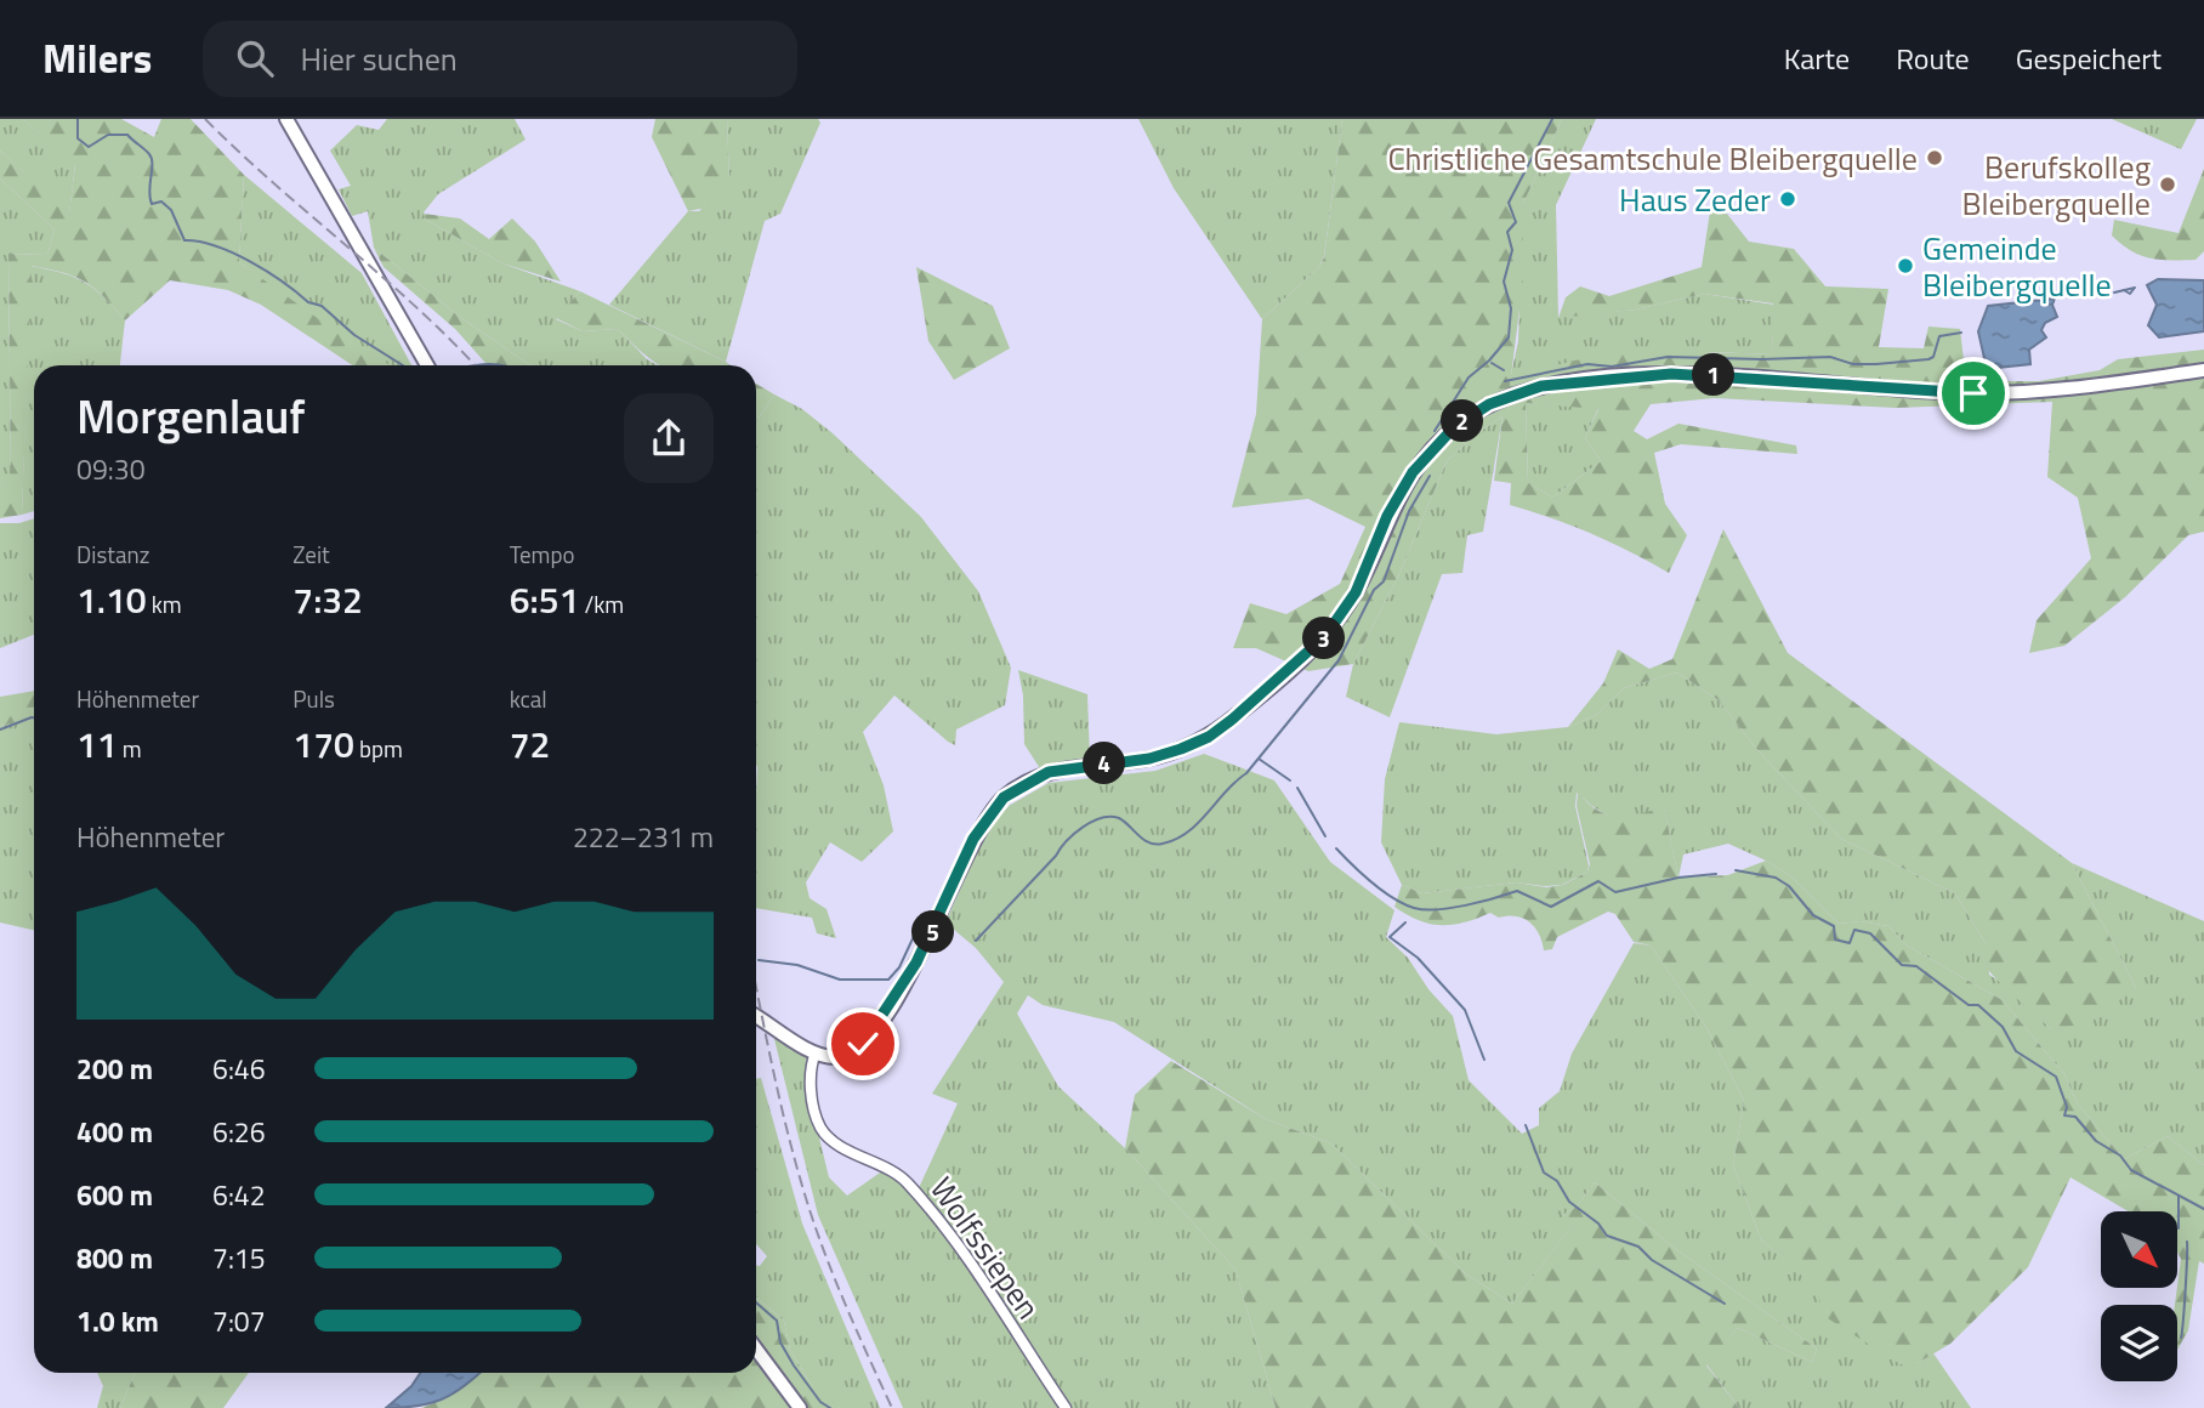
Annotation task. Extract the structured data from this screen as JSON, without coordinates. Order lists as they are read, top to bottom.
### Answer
{
  "streets": {
    "street": ["Wolfssiepen"]
  },
  "places": [
    "Christliche Gesamtschule Bleibergquelle",
    "Berufskolleg Bleibergquelle",
    "Haus Zeder",
    "Gemeinde Bleibergquelle"
  ],
  "north": "bottom right",
  "page": {
    "header": "Milers",
    "search": "Hier suchen",
    "nav": ["Karte", "Route", "Gespeichert"],
    "pins": [
      "1",
      "2",
      "3",
      "4",
      "5"
    ],
    "heading": ["Morgenlauf", "09:30"],
    "stats": [
      ["Distanz", "1.10 km"],
      ["Zeit", "7:32"],
      ["Tempo", "6:51 /km"],
      ["Höhenmeter", "11 m"],
      ["Puls", "170 bpm"],
      ["kcal", "72"]
    ],
    "chart": ["Höhenmeter", "222–231 m"],
    "list": [
      {
        "name": "200 m",
        "note": "6:46"
      },
      {
        "name": "400 m",
        "note": "6:26"
      },
      {
        "name": "600 m",
        "note": "6:42"
      },
      {
        "name": "800 m",
        "note": "7:15"
      },
      {
        "name": "1.0 km",
        "note": "7:07"
      }
    ]
  }
}
